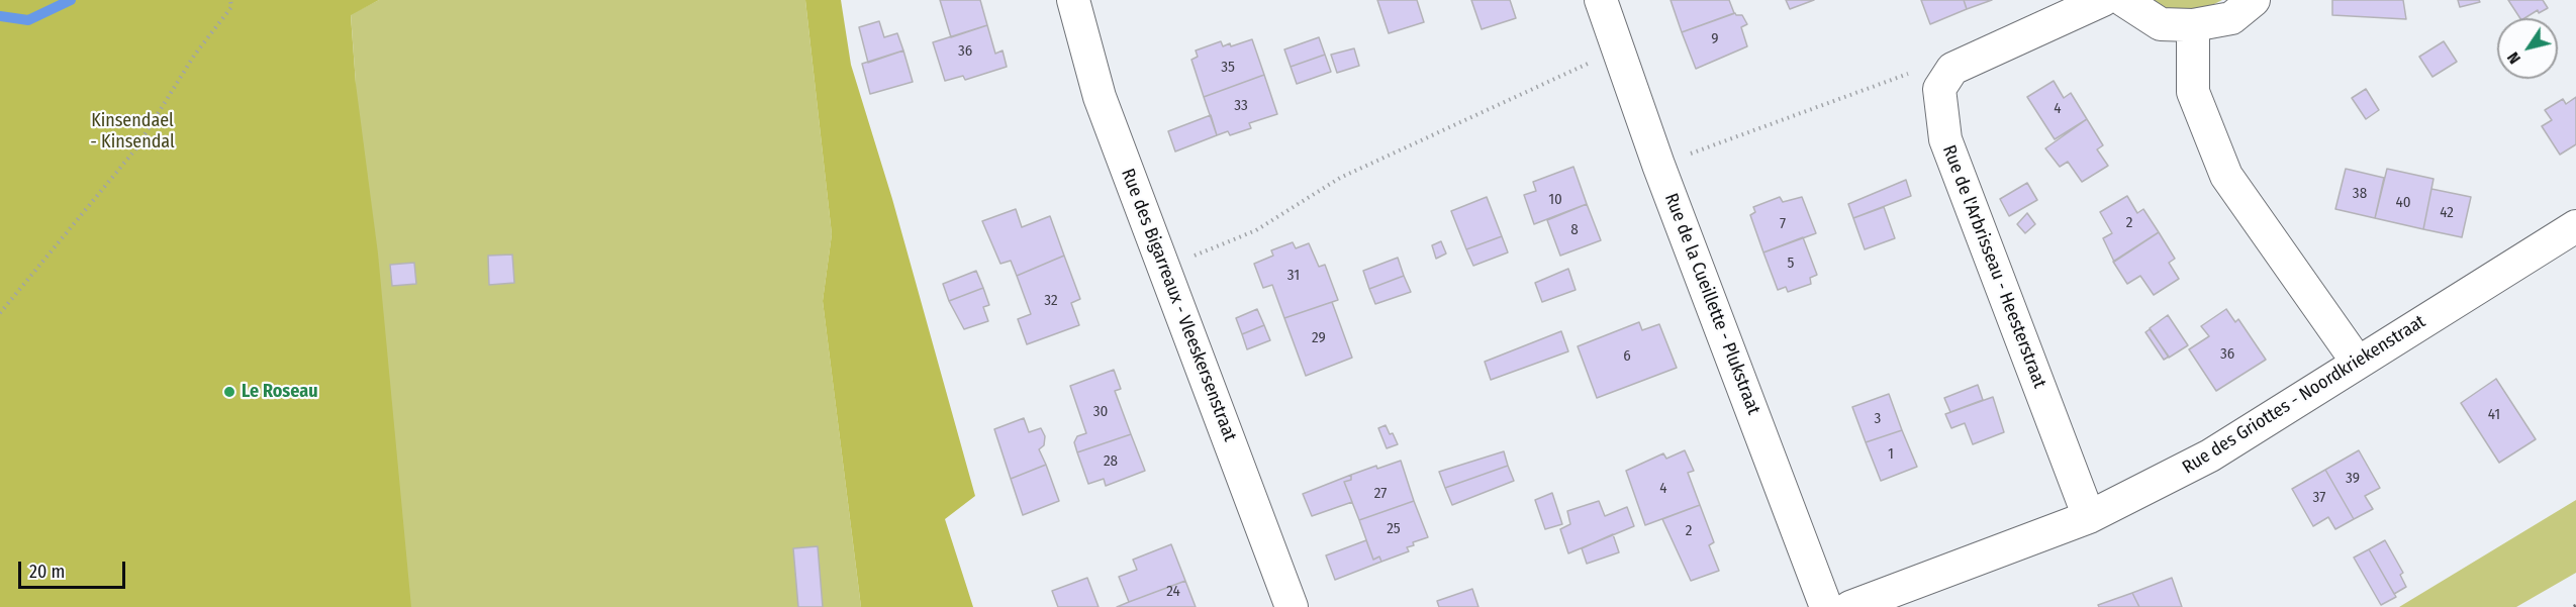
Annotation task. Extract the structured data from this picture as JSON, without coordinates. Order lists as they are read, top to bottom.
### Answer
{
  "streets": {
    "street": [
      "Rue de l'Arbrisseau - Heesterstraat",
      "Rue de la Cueillette - Plukstraat",
      "Rue des Bigarreaux - Vleeskersenstraat",
      "Rue des Griottes - Noordkriekenstraat"
    ]
  },
  "crossings": [
    ["Rue de l'Arbrisseau - Heesterstraat", "Rue des Griottes - Noordkriekenstraat"]
  ],
  "parks": ["Kinsendael - Kinsendal"],
  "places": ["Le Roseau"],
  "house_numbers": [
    "9",
    "36",
    "35",
    "33",
    "4",
    "38",
    "10",
    "40",
    "42",
    "2",
    "7",
    "8",
    "5",
    "31",
    "32",
    "29",
    "36",
    "6",
    "30",
    "41",
    "3",
    "1",
    "28",
    "39",
    "4",
    "27",
    "37",
    "25",
    "2",
    "24"
  ],
  "scale_bar": "20 m",
  "north": "bottom left"
}
